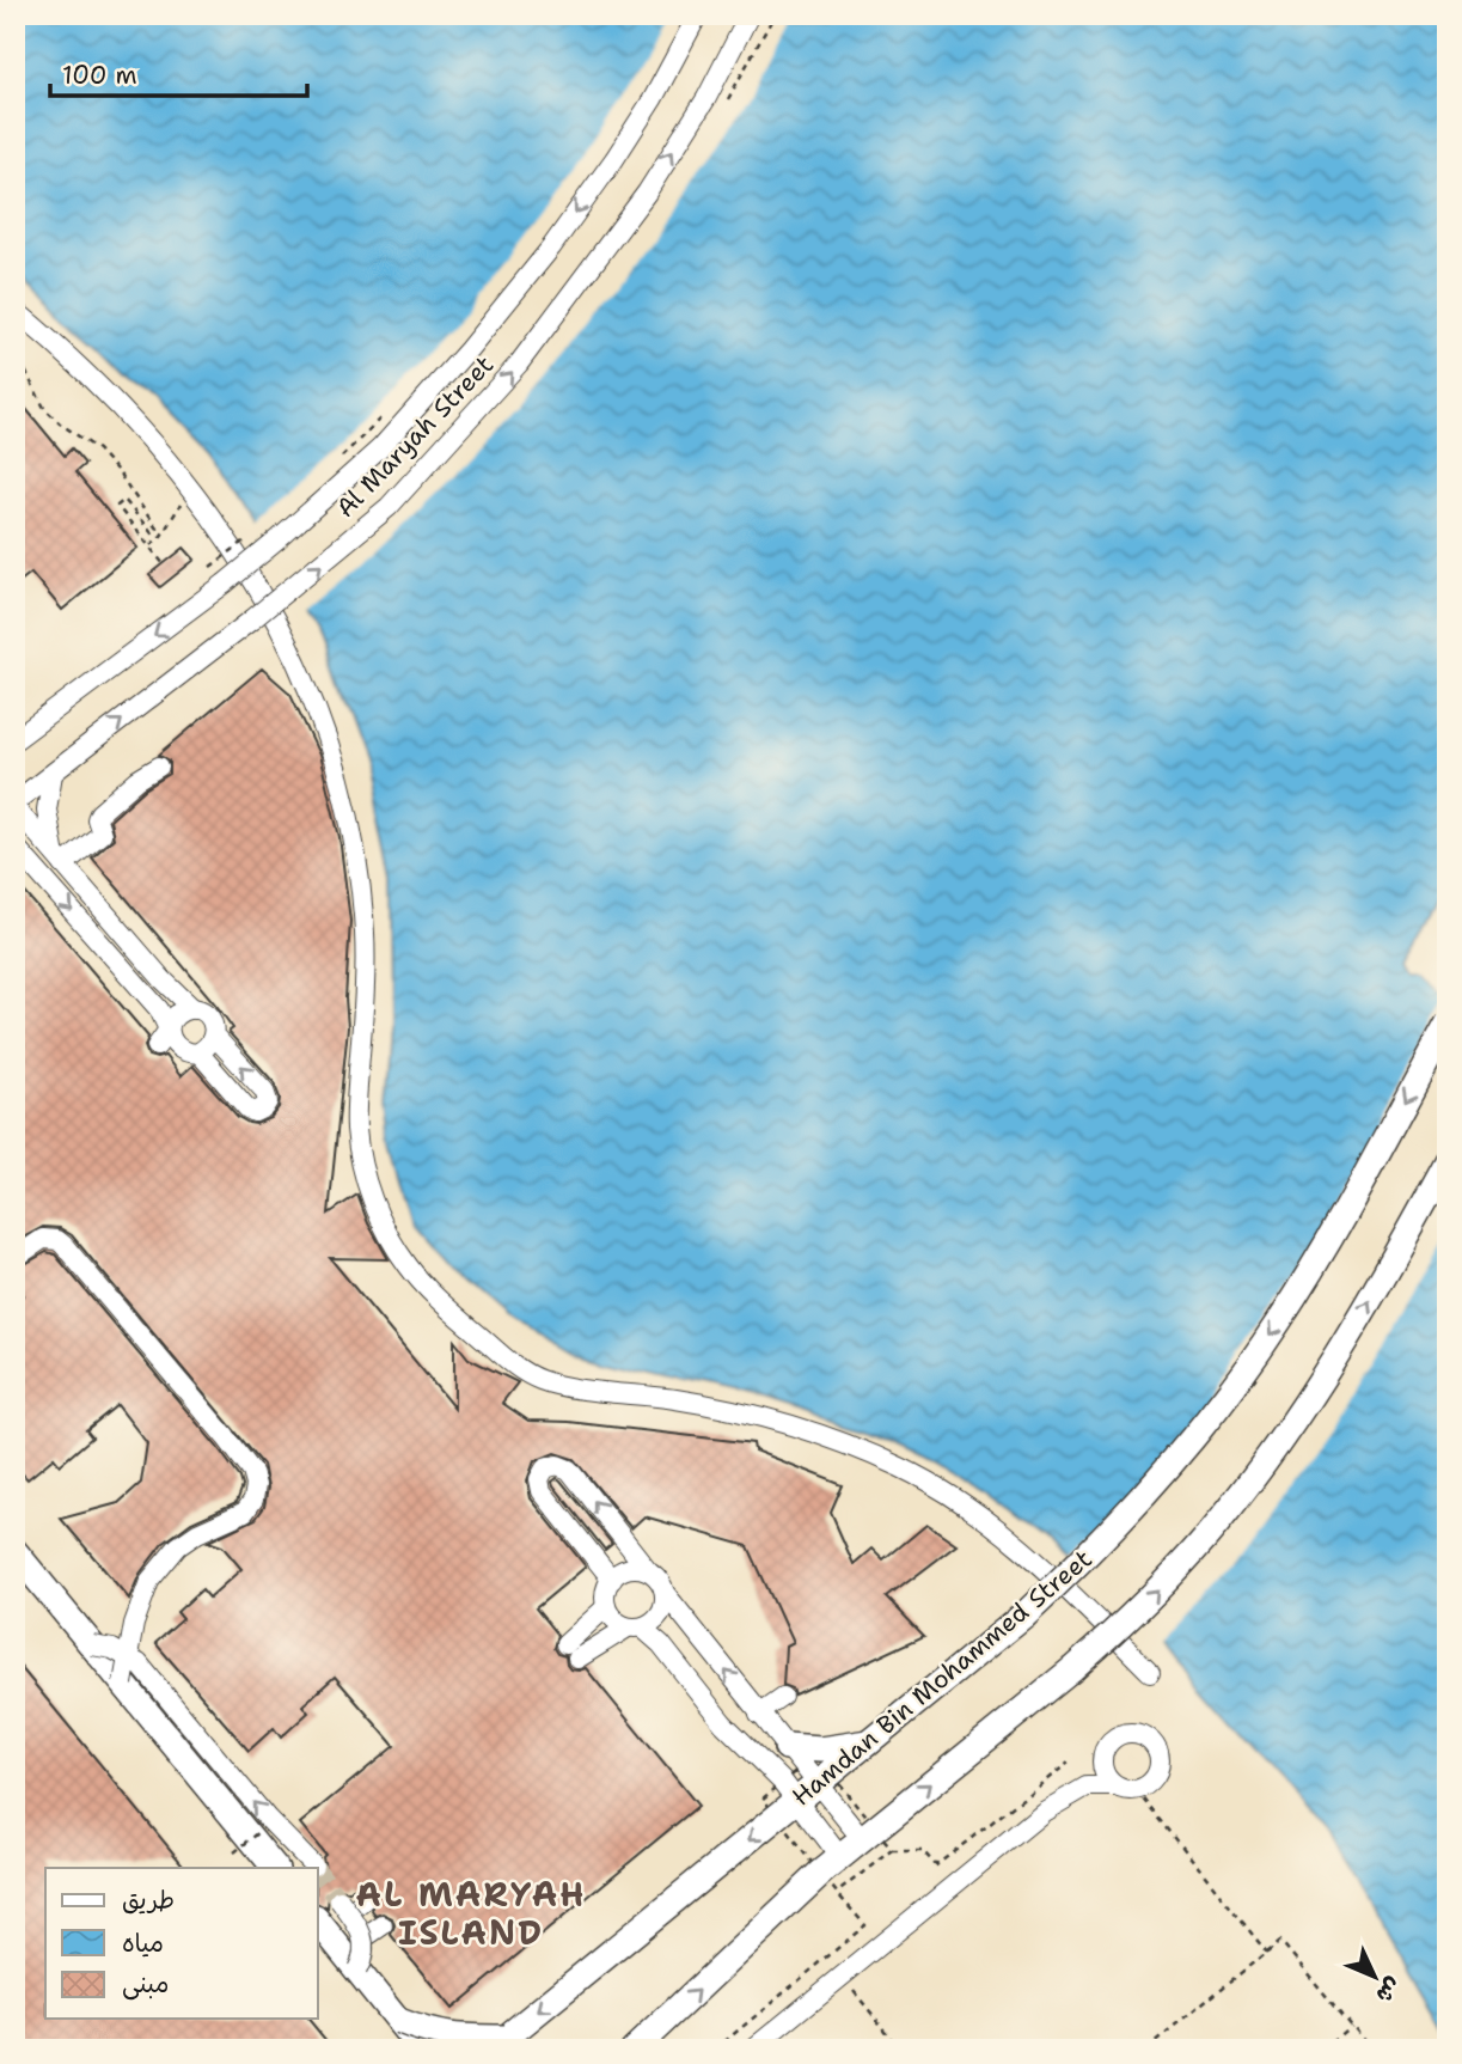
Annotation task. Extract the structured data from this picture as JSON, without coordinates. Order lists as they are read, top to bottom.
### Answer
{
  "streets": {
    "main road": ["Hamdan Bin Mohammed Street"],
    "street": ["Al Maryah Street"]
  },
  "districts": ["AL MARYAH ISLAND"],
  "legend": ["طريق", "مياه", "مبنى"],
  "scale_bar": "100 m",
  "north": "bottom right"
}
